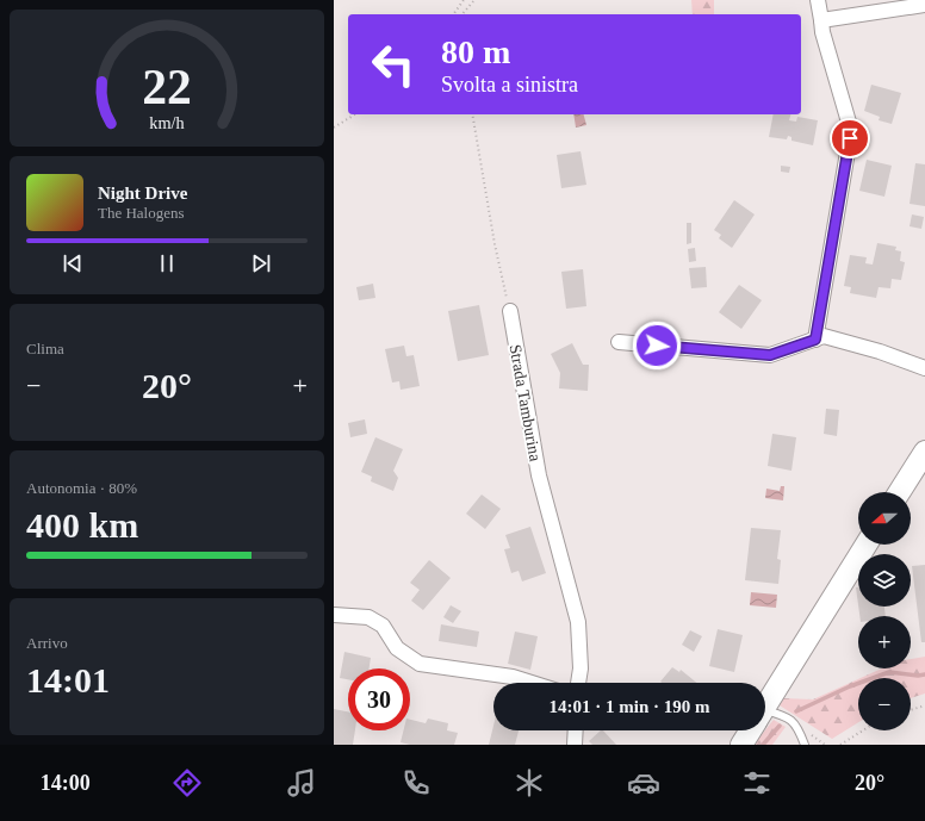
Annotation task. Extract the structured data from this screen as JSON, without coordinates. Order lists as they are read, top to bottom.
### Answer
{
  "streets": {
    "street": ["Strada Tamburina"]
  },
  "north": "left",
  "page": {
    "turn": ["80 m", "Svolta a sinistra"],
    "song": ["Night Drive", "The Halogens"],
    "tile": [
      "Clima",
      ["Autonomia · 80%", "400 km"],
      ["Arrivo", "14:01"]
    ],
    "heat": ["−", "20°", "+"],
    "map_buttons": ["+", "−"],
    "limit": "30",
    "trip": "14:01 · 1 min · 190 m",
    "tabs": ["14:00", "20°"],
    "gauge": ["22", "km/h"]
  }
}
